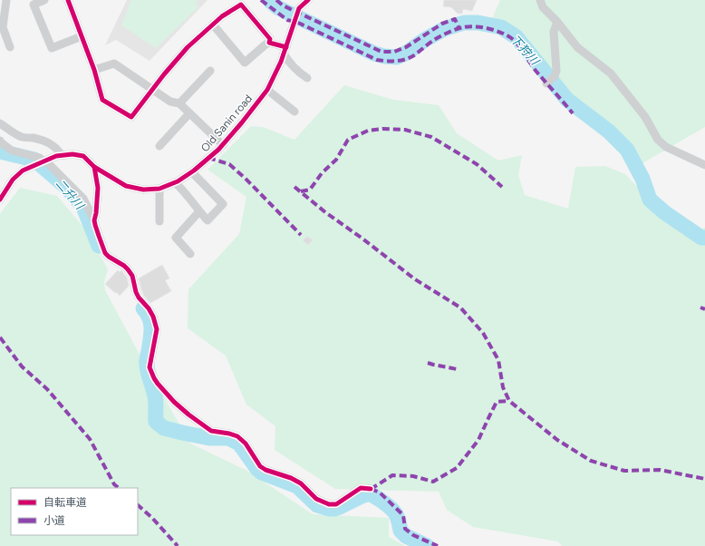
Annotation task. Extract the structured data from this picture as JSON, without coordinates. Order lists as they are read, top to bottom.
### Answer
{
  "streets": {
    "street": ["Old Sanin road"]
  },
  "water": ["下狩川", "二升川"],
  "legend": ["自転車道", "小道"]
}
